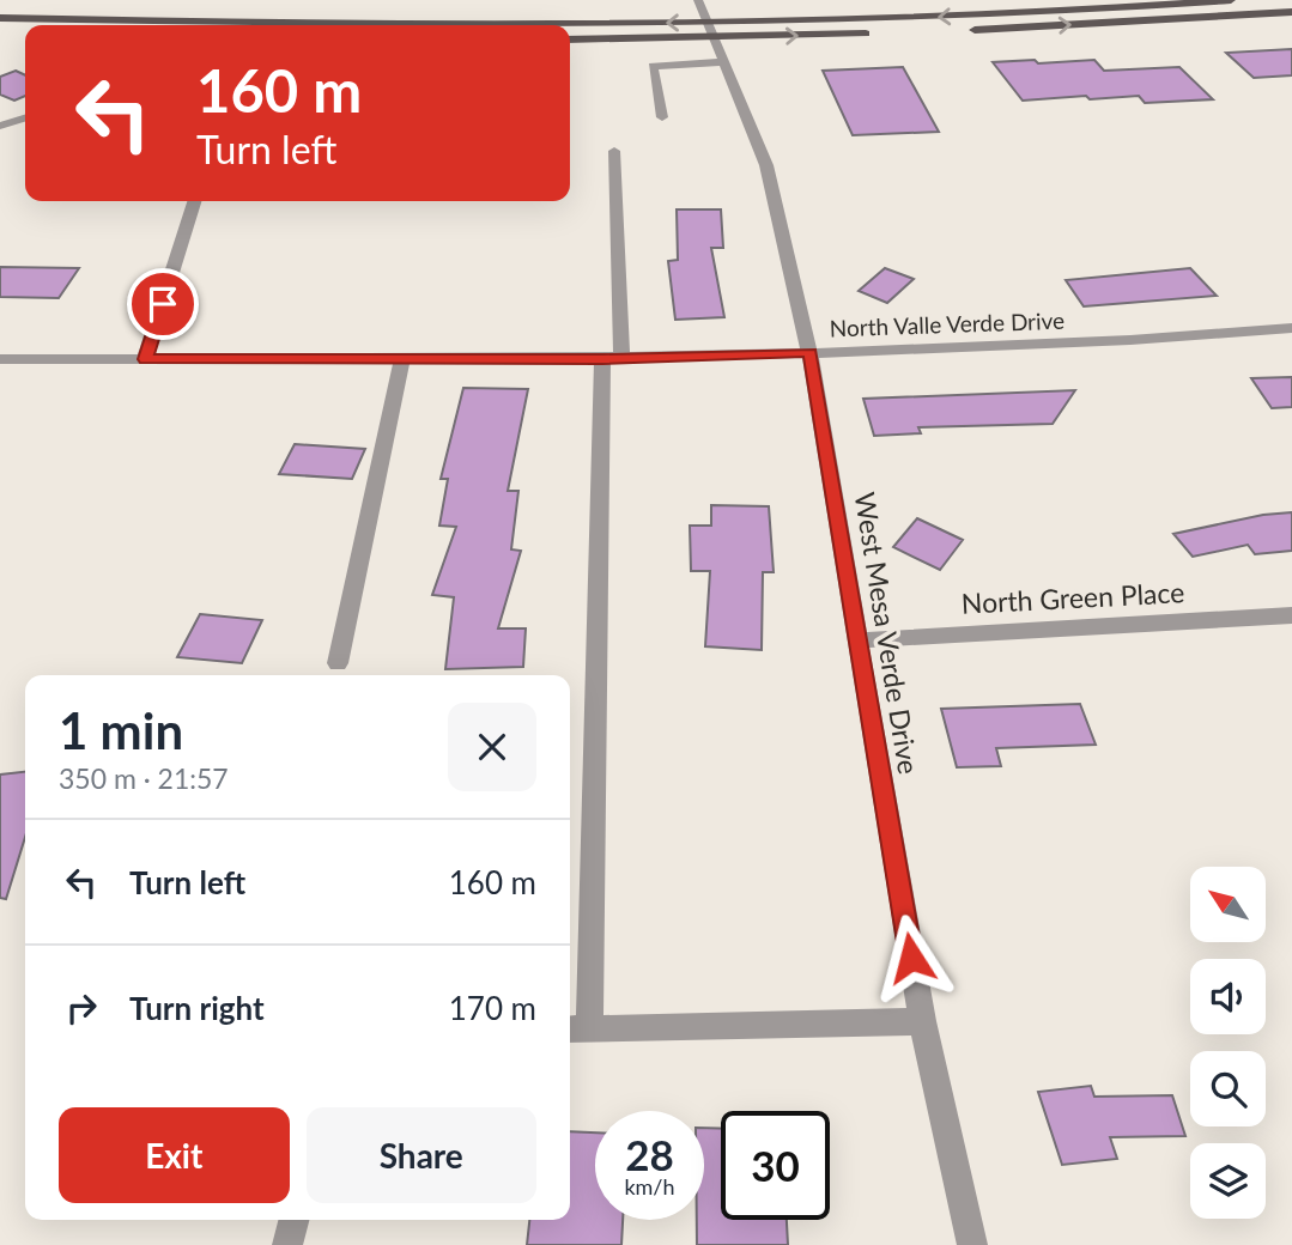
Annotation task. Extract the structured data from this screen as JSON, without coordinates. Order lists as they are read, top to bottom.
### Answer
{
  "streets": {
    "street": ["North Valle Verde Drive", "North Green Place", "West Mesa Verde Drive"]
  },
  "crossings": [
    ["North Valle Verde Drive", "West Mesa Verde Drive"],
    ["North Green Place", "West Mesa Verde Drive"]
  ],
  "north": "top left",
  "page": {
    "turn": ["160 m", "Turn left"],
    "heading": ["1 min", "350 m · 21:57"],
    "list": [
      {
        "name": "Turn left",
        "value": "160 m"
      },
      {
        "name": "Turn right",
        "value": "170 m"
      }
    ],
    "buttons": ["Exit", "Share"],
    "speed": "28 km/h",
    "limit": "30"
  }
}
